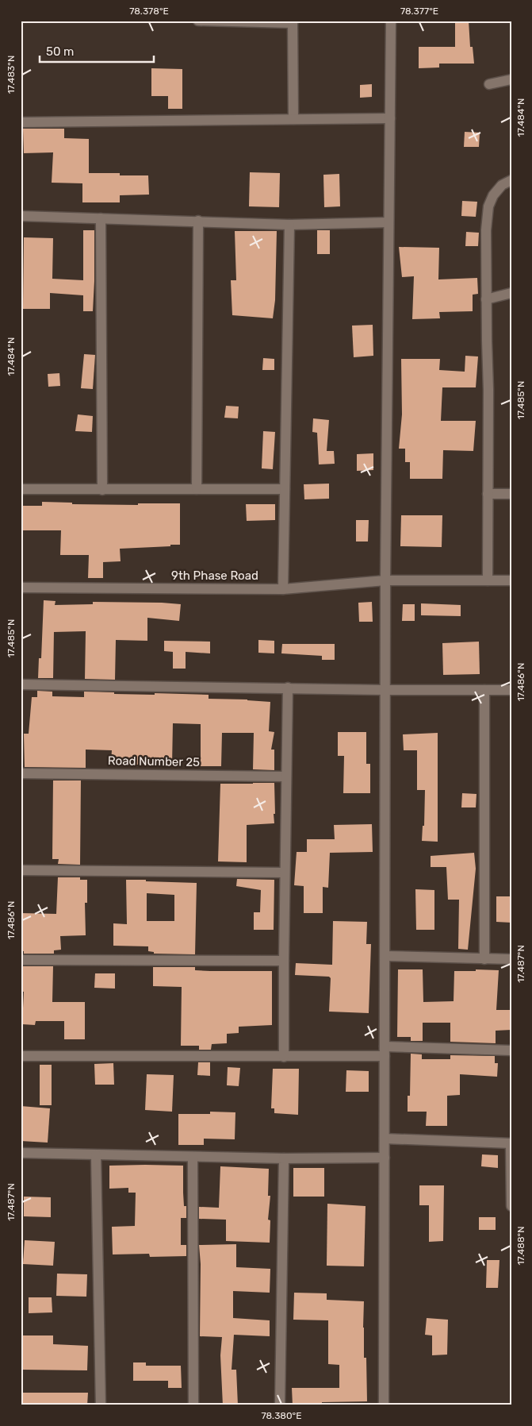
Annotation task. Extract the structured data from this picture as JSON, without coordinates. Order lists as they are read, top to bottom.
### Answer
{
  "streets": {
    "street": ["9th Phase Road", "Road Number 25"]
  },
  "scale_bar": "50 m",
  "coordinates": [
    "78.378°E",
    "78.377°E",
    "17.483°N",
    "17.484°N",
    "17.485°N",
    "17.486°N",
    "17.487°N",
    "17.488°N",
    "78.380°E"
  ]
}
